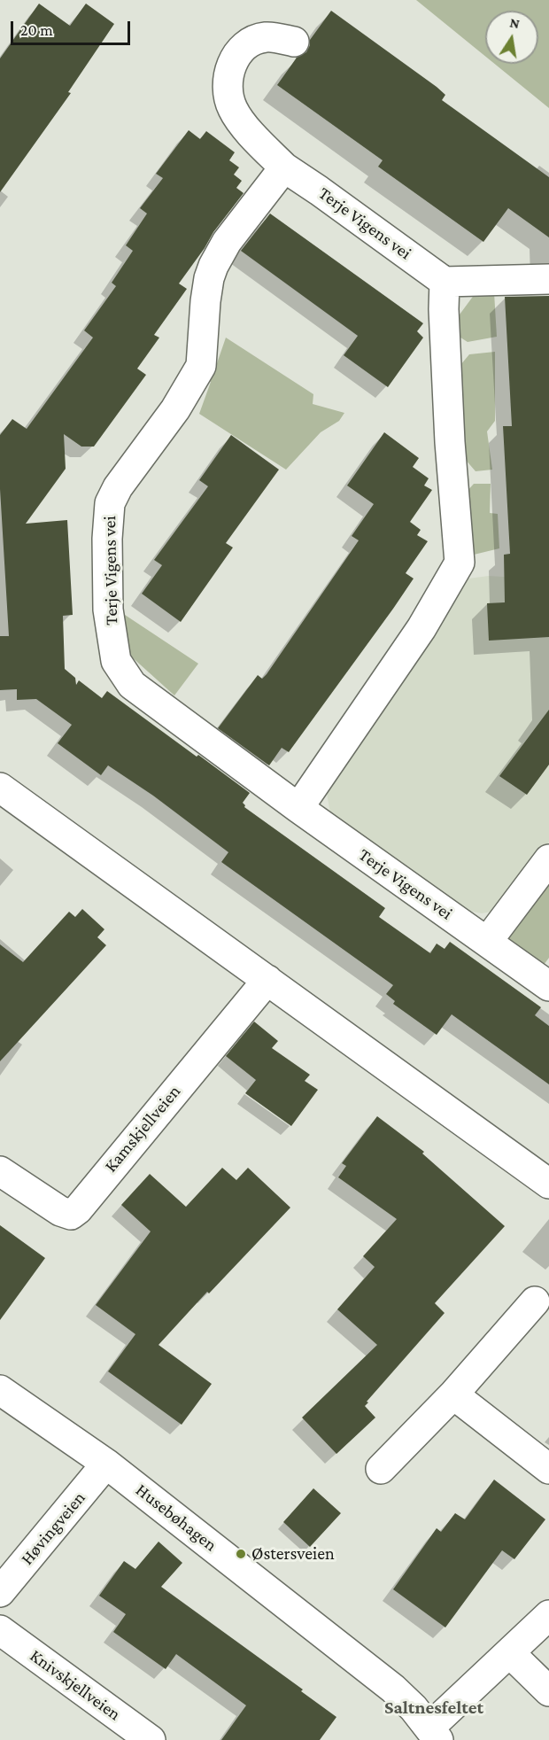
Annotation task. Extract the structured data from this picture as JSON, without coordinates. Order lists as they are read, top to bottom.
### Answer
{
  "streets": {
    "street": [
      "Terje Vigens vei",
      "Kamskjellveien",
      "Husebøhagen",
      "Høvingveien",
      "Knivskjellveien"
    ]
  },
  "crossings": [
    ["Husebøhagen", "Høvingveien"]
  ],
  "districts": ["Saltnesfeltet"],
  "places": ["Østersveien"],
  "scale_bar": "20 m",
  "north": "top"
}
